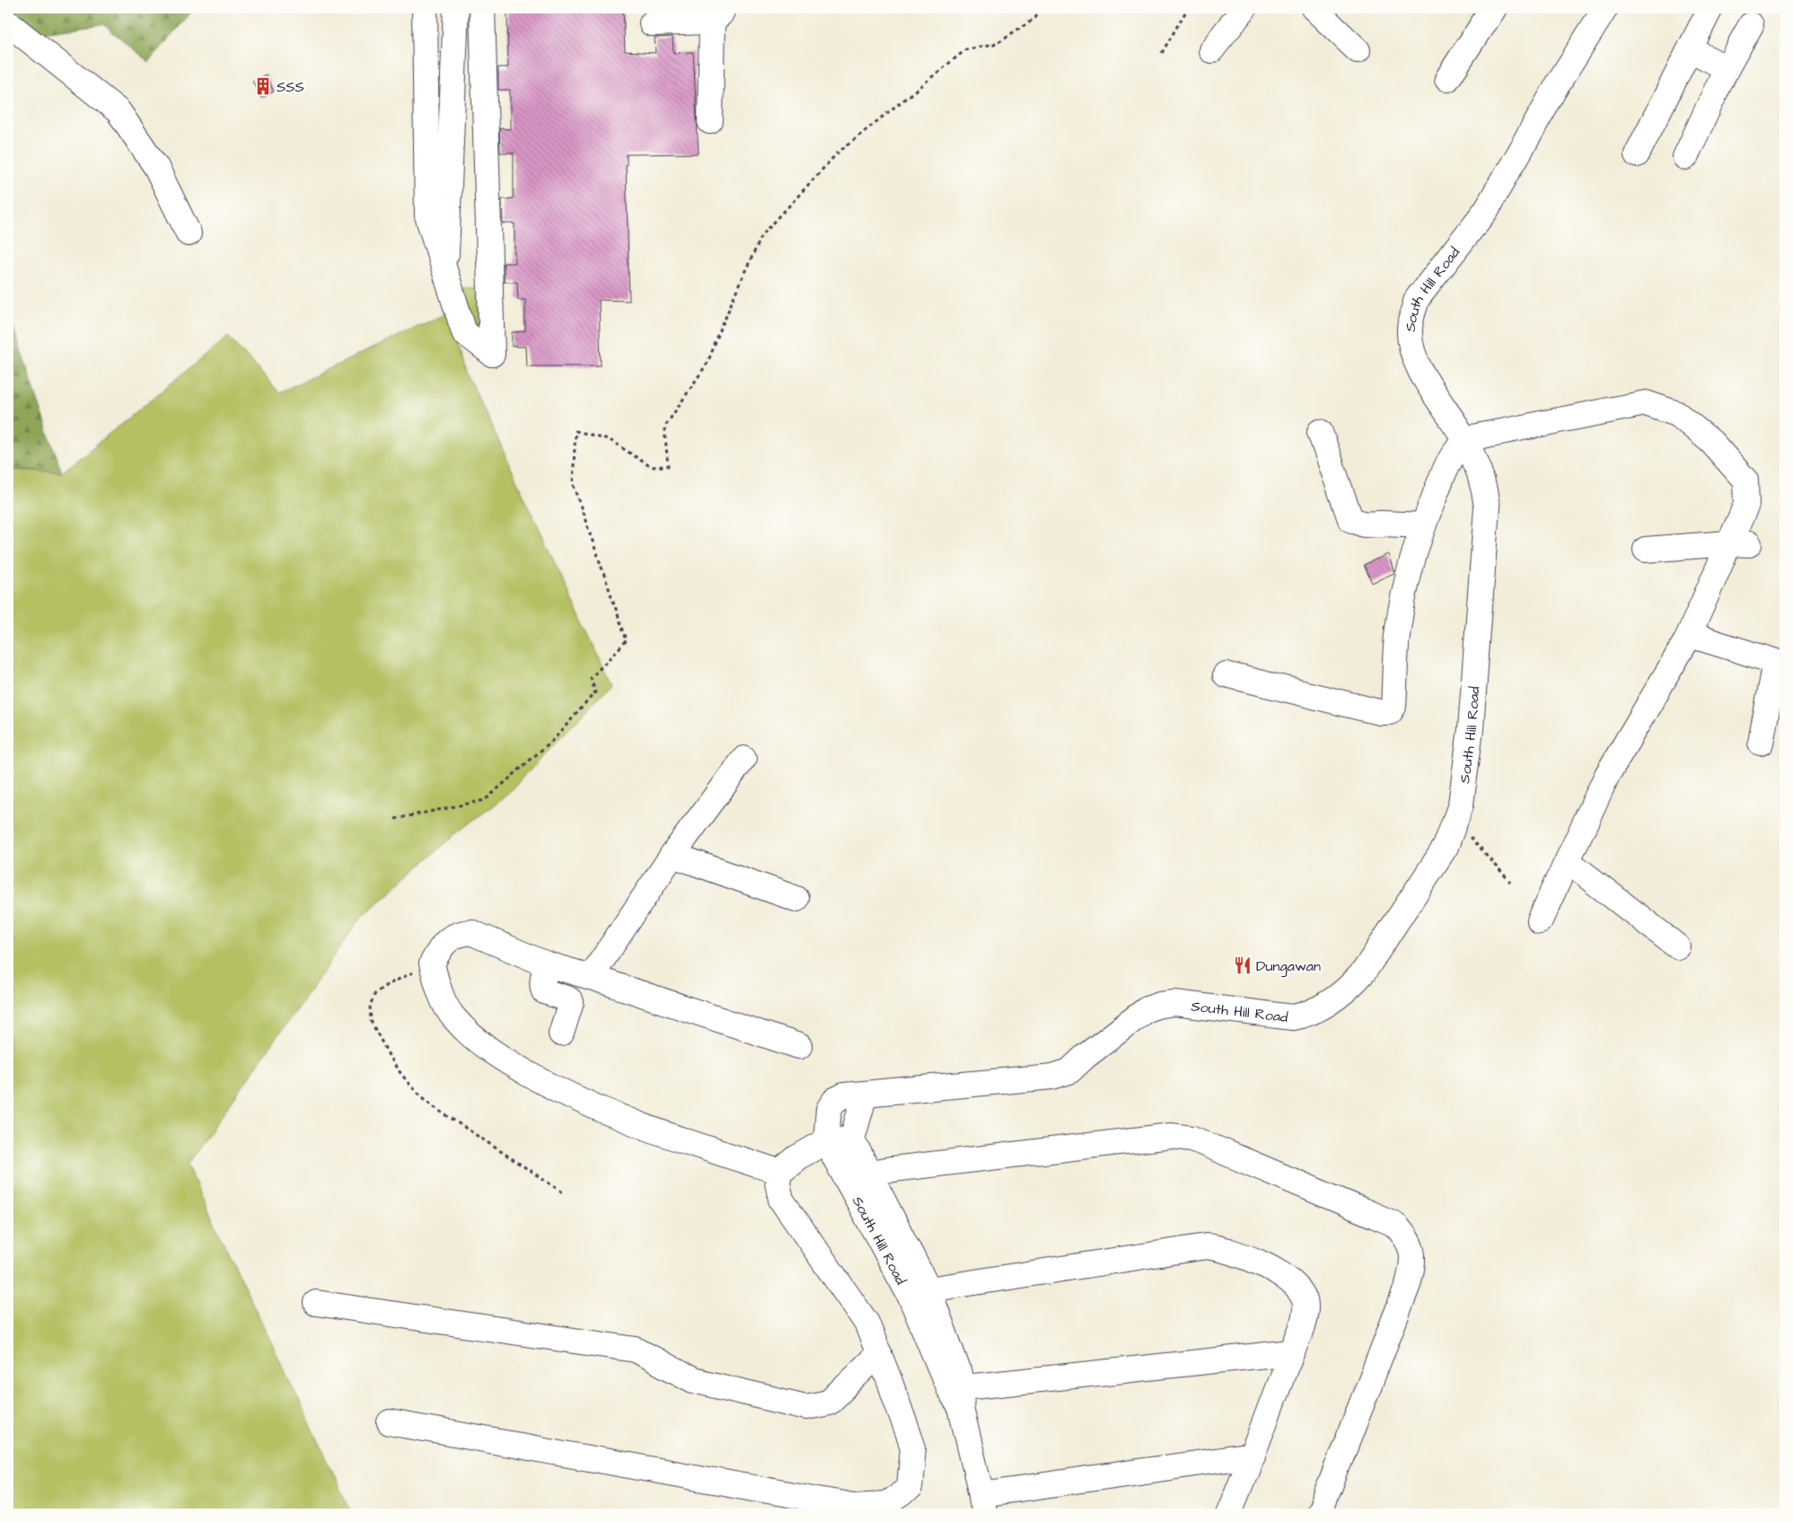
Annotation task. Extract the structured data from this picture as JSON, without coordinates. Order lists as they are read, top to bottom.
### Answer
{
  "streets": {
    "street": ["South Hill Road"]
  },
  "places": {
    "building": ["SSS"],
    "restaurant": ["Dungawan"]
  }
}
